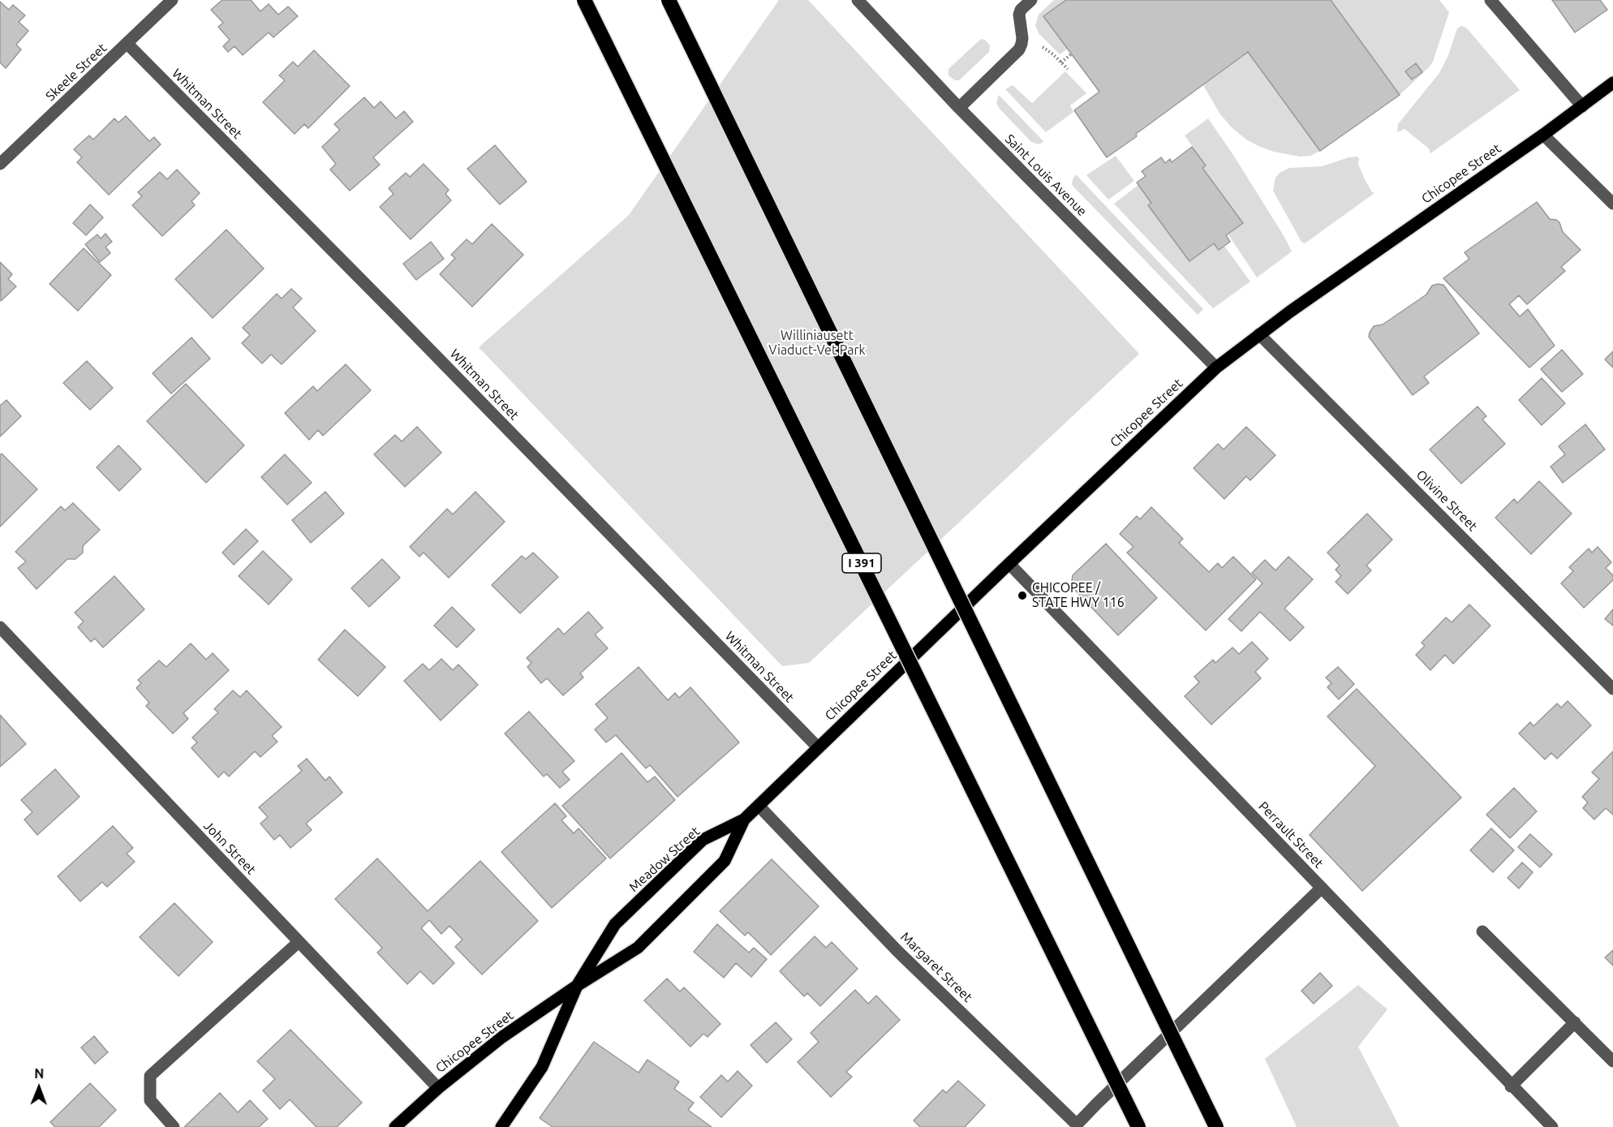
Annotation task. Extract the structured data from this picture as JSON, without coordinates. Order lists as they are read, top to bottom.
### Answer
{
  "streets": {
    "highway": ["I 391"],
    "main road": ["Chicopee Street", "Meadow Street"],
    "street": [
      "Skeele Street",
      "Whitman Street",
      "Saint Louis Avenue",
      "Olivine Street",
      "Perrault Street",
      "John Street",
      "Margaret Street"
    ]
  },
  "crossings": [
    ["Skeele Street", "Whitman Street"],
    ["Whitman Street", "Chicopee Street"],
    ["Chicopee Street", "Saint Louis Avenue"],
    ["Chicopee Street", "Olivine Street"],
    ["Chicopee Street", "Perrault Street"],
    ["Chicopee Street", "John Street"],
    ["Chicopee Street", "Meadow Street"],
    ["Chicopee Street", "Margaret Street"],
    ["Perrault Street", "Margaret Street"]
  ],
  "parks": ["Williniausett Viaduct-Vet Park"],
  "places": ["CHICOPEE / STATE HWY 116"],
  "north": "top"
}
